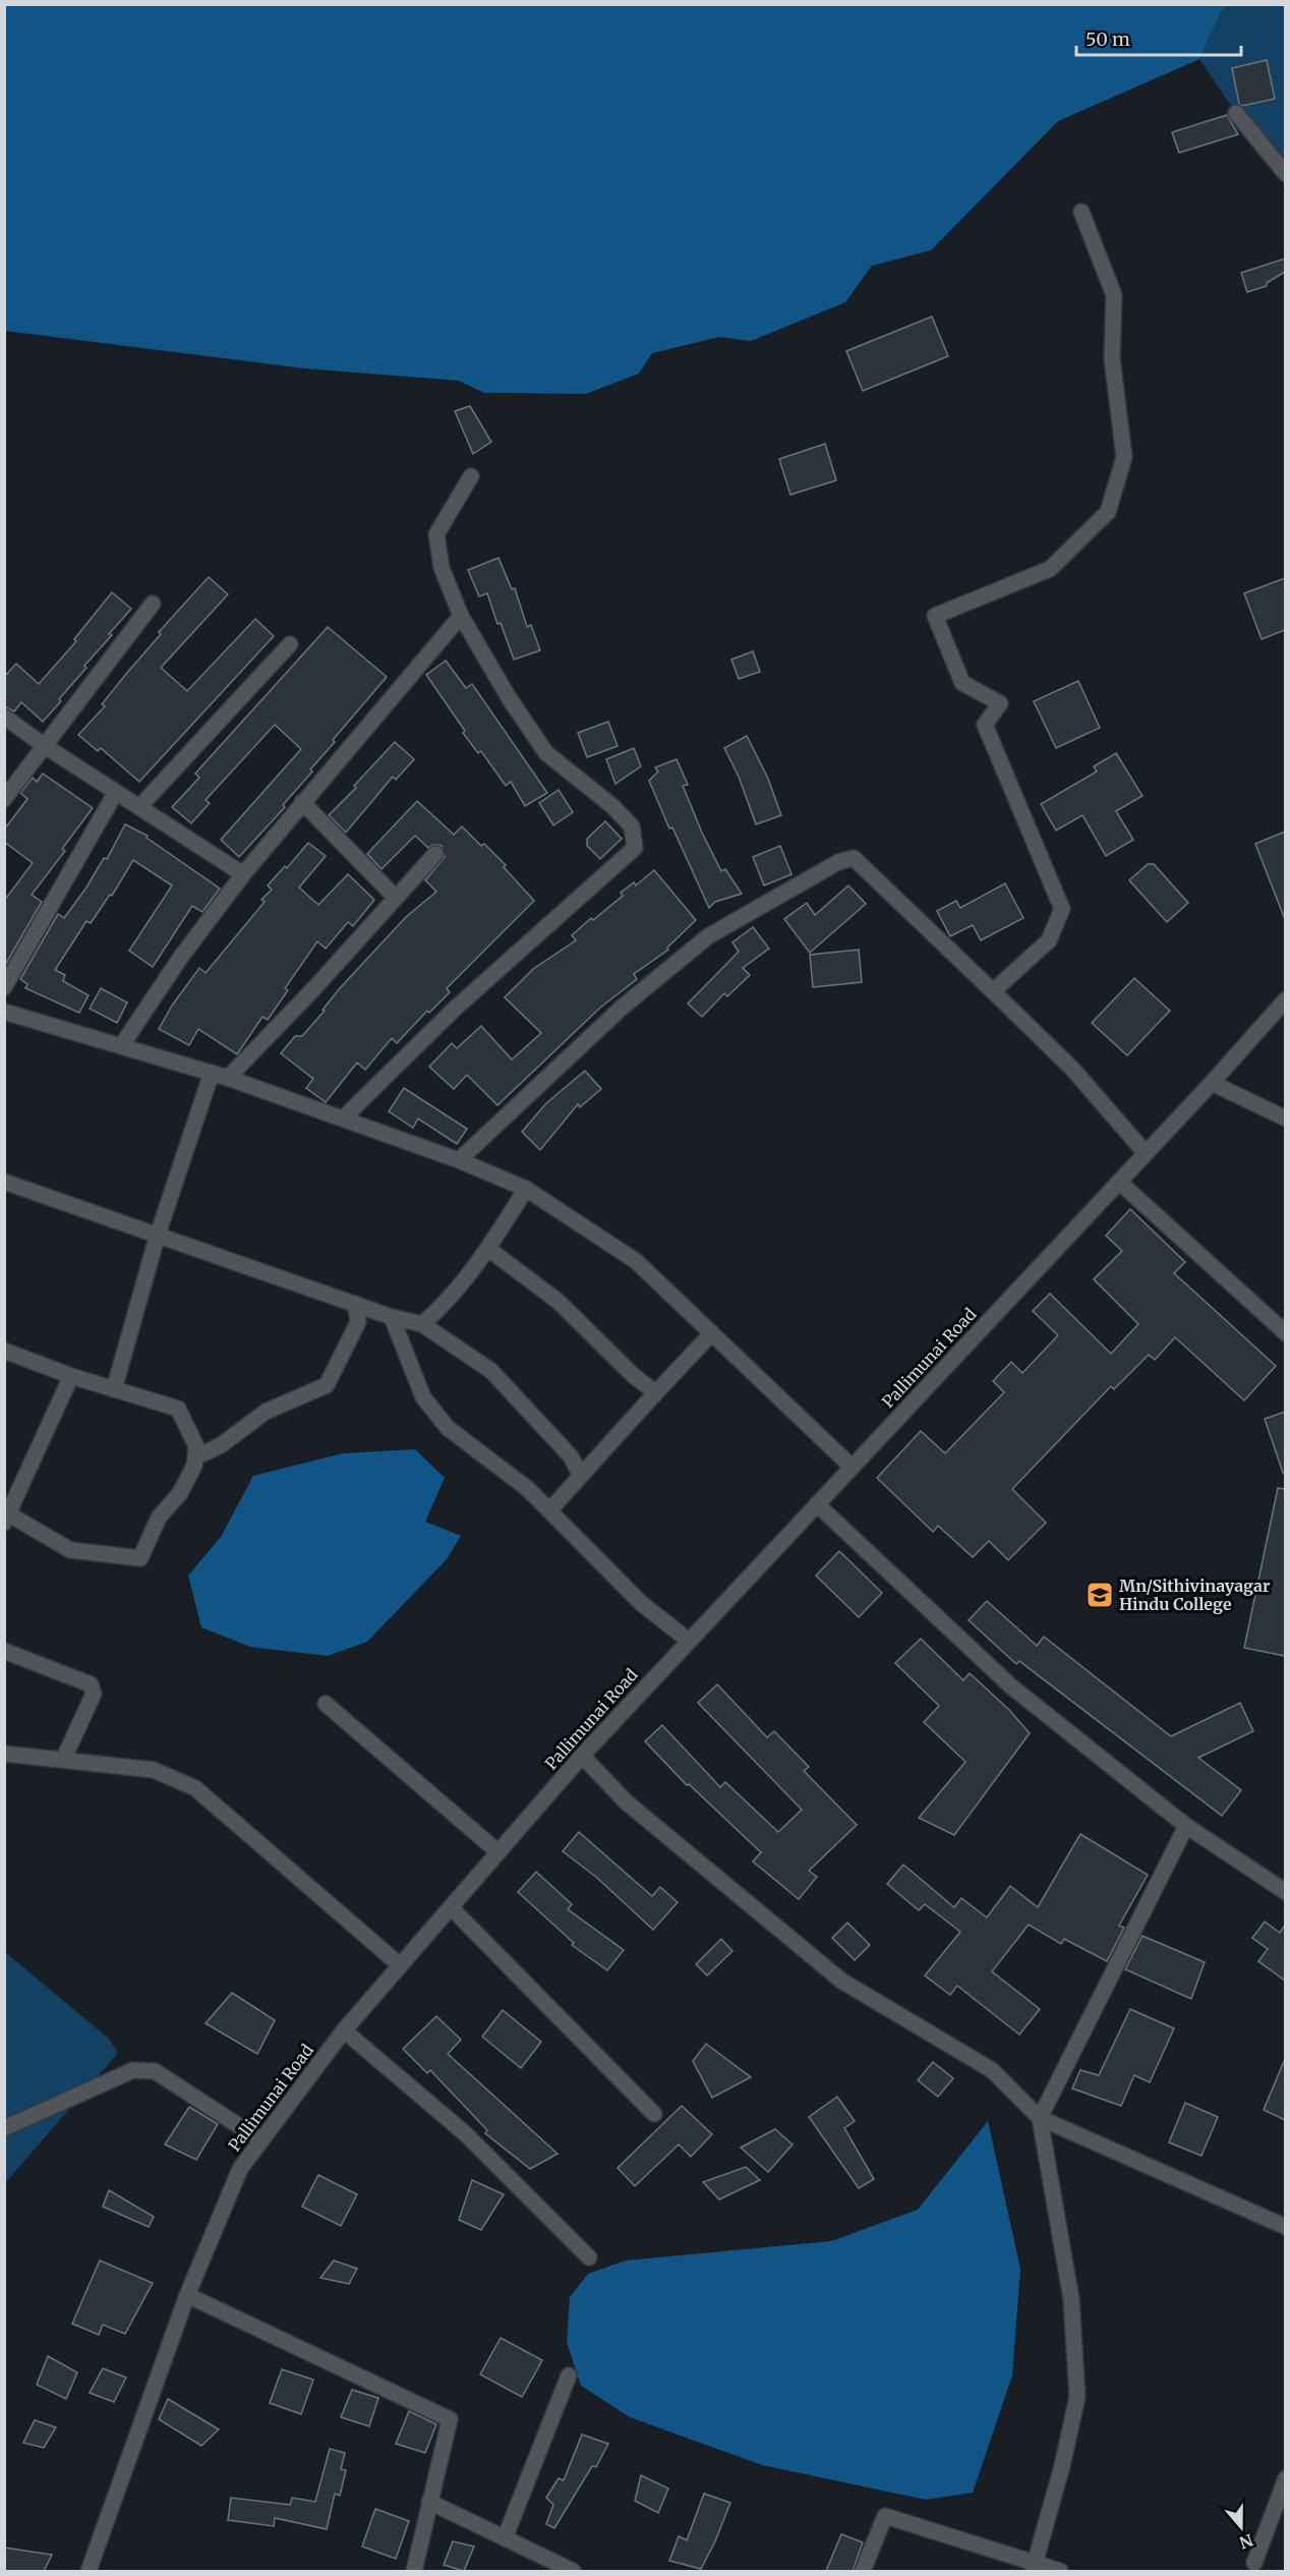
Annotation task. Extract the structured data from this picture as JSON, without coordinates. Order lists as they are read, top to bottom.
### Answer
{
  "streets": {
    "street": ["Pallimunai Road"]
  },
  "places": {
    "school or university": ["Mn/Sithivinayagar Hindu College"]
  },
  "scale_bar": "50 m",
  "north": "bottom"
}
